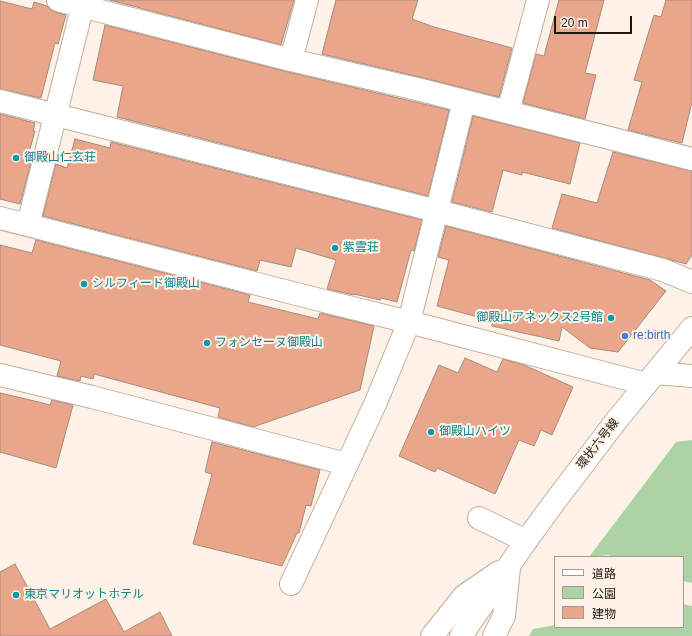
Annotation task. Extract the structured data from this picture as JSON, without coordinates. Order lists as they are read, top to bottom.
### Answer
{
  "streets": {
    "street": ["環状六号線"]
  },
  "places": [
    "御殿山仁玄荘",
    "紫雲荘",
    "シルフィード御殿山",
    "御殿山アネックス2号館",
    "re:birth",
    "フォンセーヌ御殿山",
    "御殿山ハイツ",
    "東京マリオットホテル"
  ],
  "legend": ["道路", "公園", "建物"],
  "scale_bar": "20 m"
}
